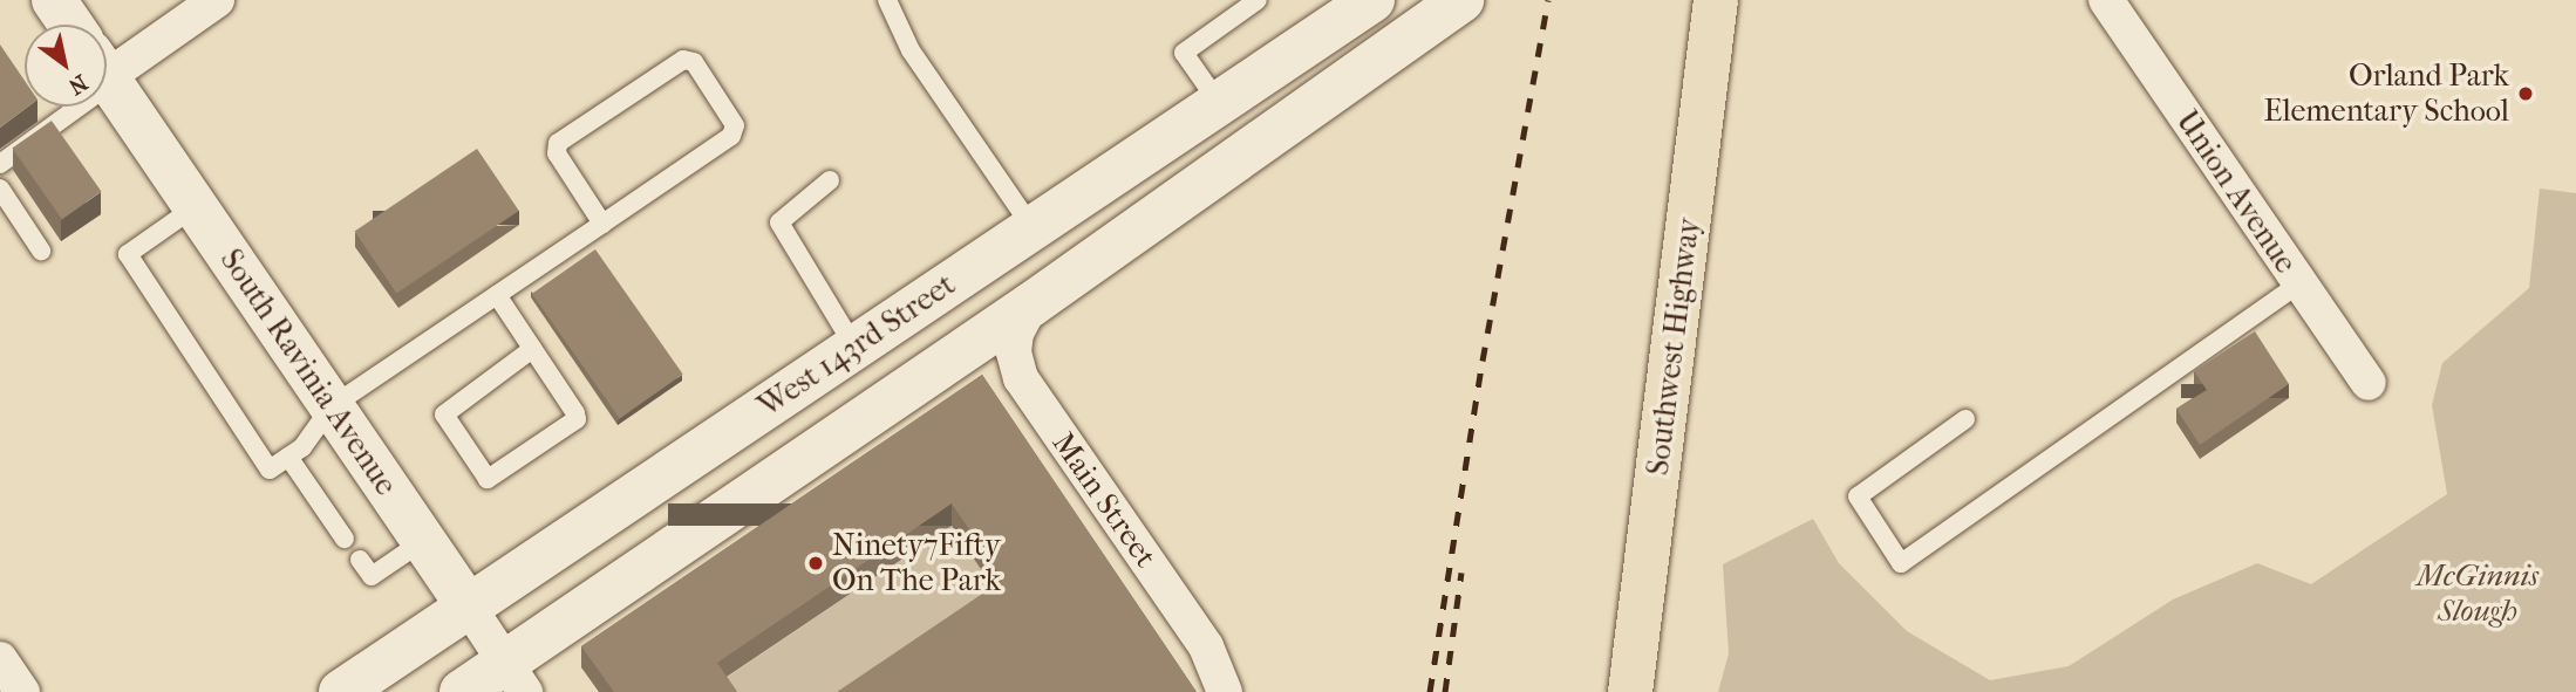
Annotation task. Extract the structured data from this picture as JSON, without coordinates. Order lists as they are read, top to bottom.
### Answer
{
  "streets": {
    "main road": ["West 143rd Street", "Southwest Highway", "South Ravinia Avenue"],
    "street": ["Union Avenue", "Main Street"]
  },
  "crossings": [
    ["West 143rd Street", "South Ravinia Avenue"]
  ],
  "parks": ["McGinnis Slough"],
  "places": ["Orland Park Elementary School", "Ninety7Fifty On The Park"],
  "north": "bottom right"
}
